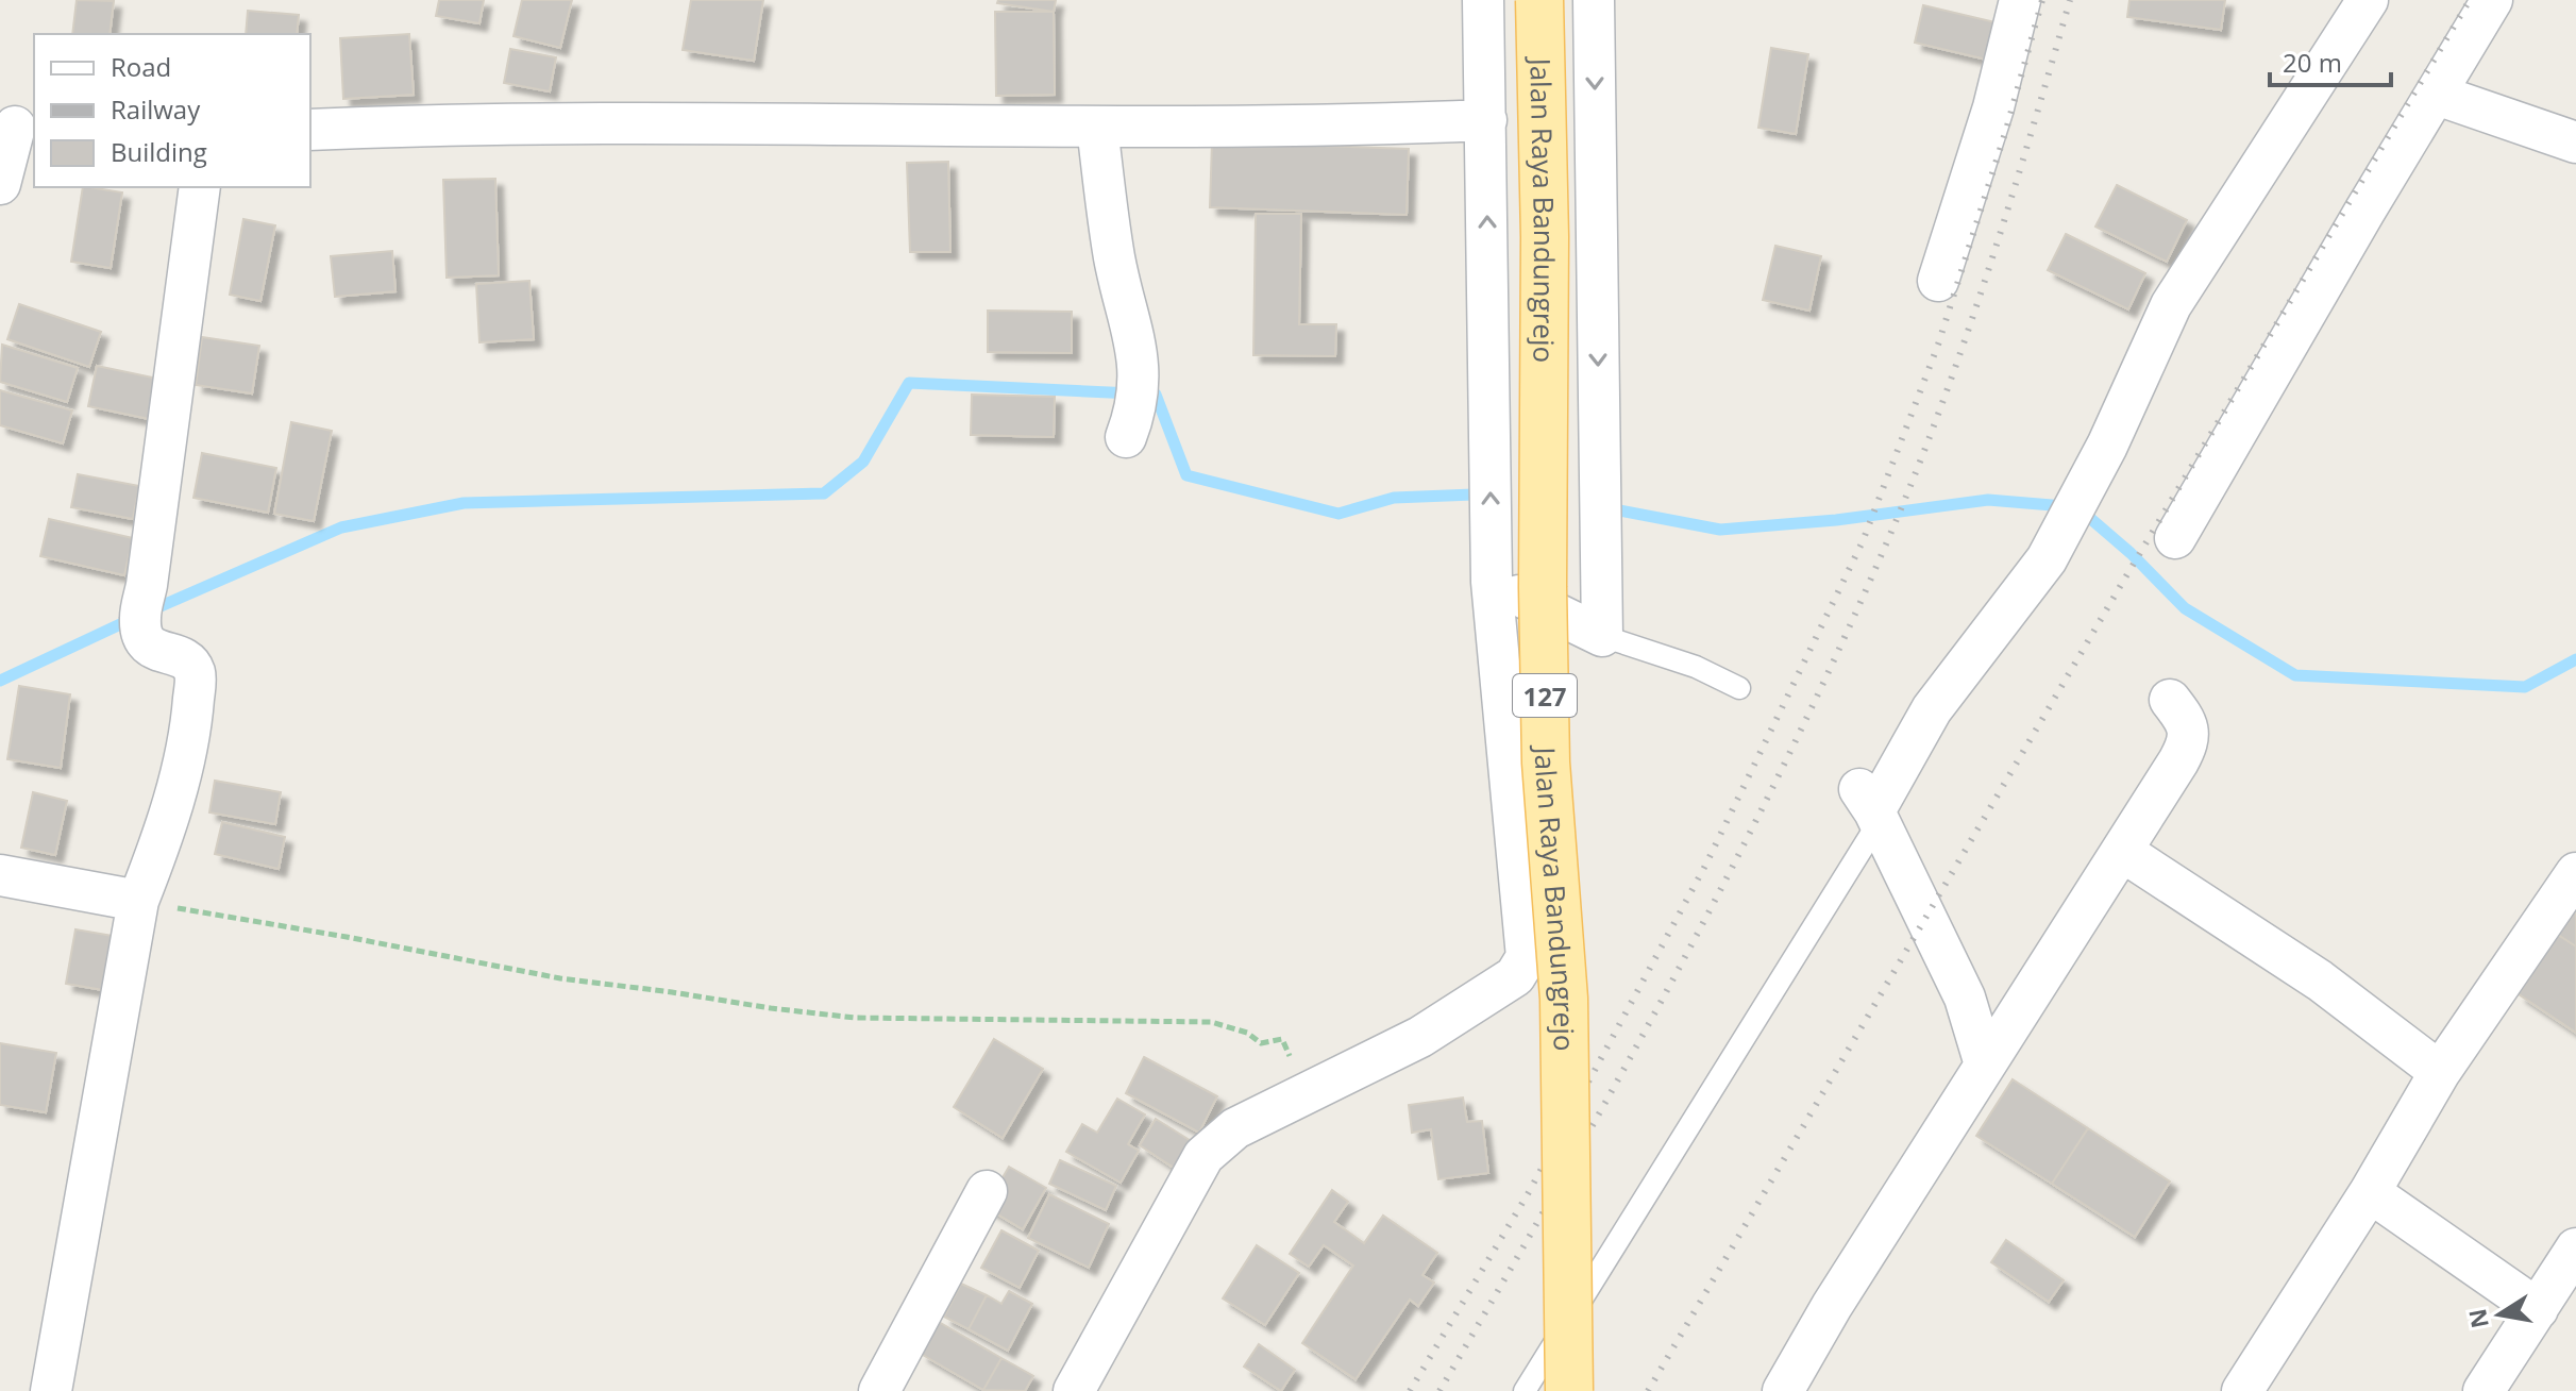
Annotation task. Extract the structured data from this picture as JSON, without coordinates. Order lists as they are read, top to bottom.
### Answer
{
  "streets": {
    "main road": ["Jalan Raya Bandungrejo", "127"]
  },
  "legend": ["Road", "Railway", "Building"],
  "scale_bar": "20 m",
  "north": "left"
}
